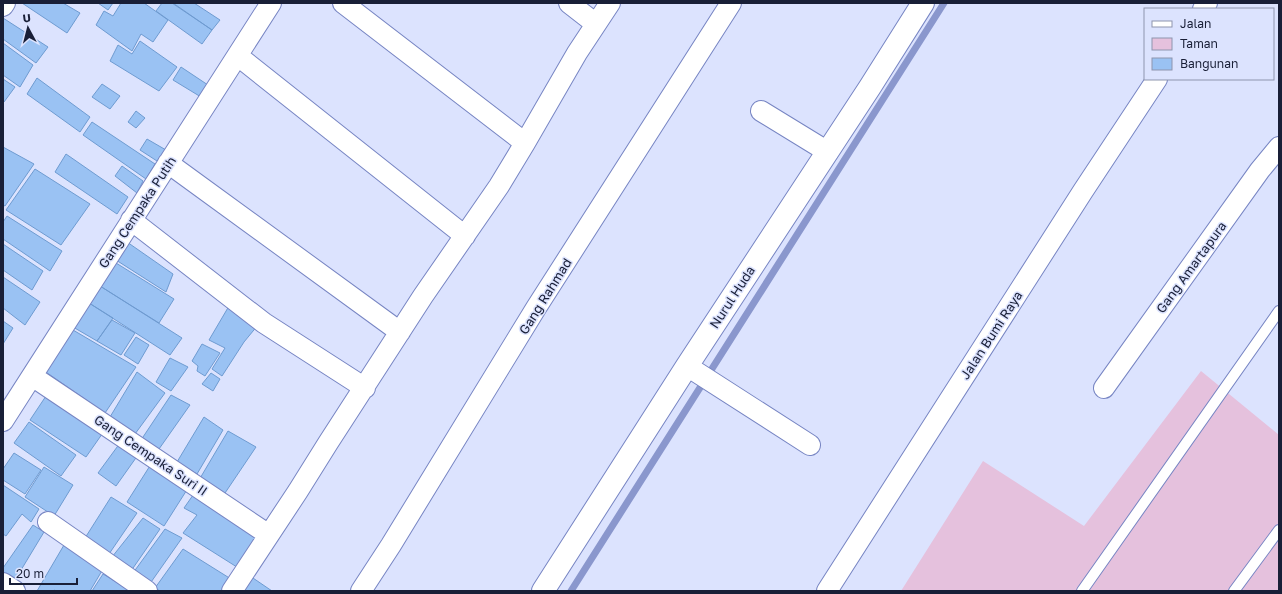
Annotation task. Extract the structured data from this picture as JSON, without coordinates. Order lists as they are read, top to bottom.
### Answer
{
  "streets": {
    "street": [
      "Gang Cempaka Putih",
      "Gang Amartapura",
      "Gang Rahmad",
      "Nurul Huda",
      "Jalan Bumi Raya",
      "Gang Cempaka Suri II"
    ]
  },
  "crossings": [
    ["Gang Cempaka Putih", "Gang Cempaka Suri II"]
  ],
  "legend": ["Jalan", "Taman", "Bangunan"],
  "scale_bar": "20 m",
  "north": "top"
}
